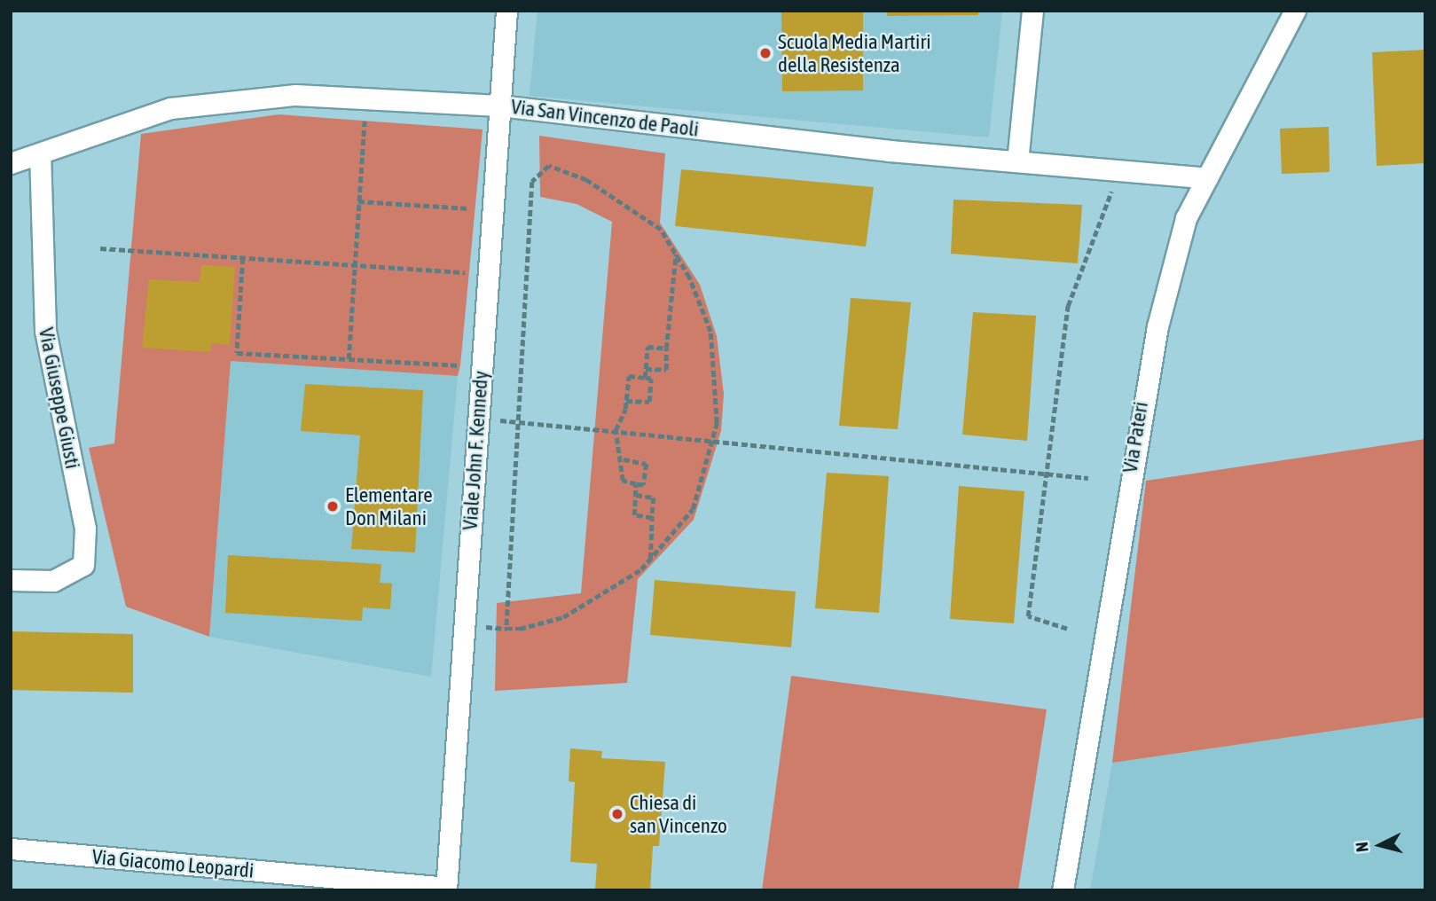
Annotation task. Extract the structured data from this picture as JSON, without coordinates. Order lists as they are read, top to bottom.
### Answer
{
  "streets": {
    "street": [
      "Via San Vincenzo de Paoli",
      "Via Giuseppe Giusti",
      "Via Pateri",
      "Viale John F. Kennedy",
      "Via Giacomo Leopardi"
    ]
  },
  "crossings": [
    ["Via San Vincenzo de Paoli", "Via Giuseppe Giusti"],
    ["Via San Vincenzo de Paoli", "Via Pateri"],
    ["Via San Vincenzo de Paoli", "Viale John F. Kennedy"],
    ["Viale John F. Kennedy", "Via Giacomo Leopardi"]
  ],
  "places": ["Scuola Media Martiri della Resistenza", "Elementare Don Milani", "Chiesa di san Vincenzo"],
  "north": "left"
}
